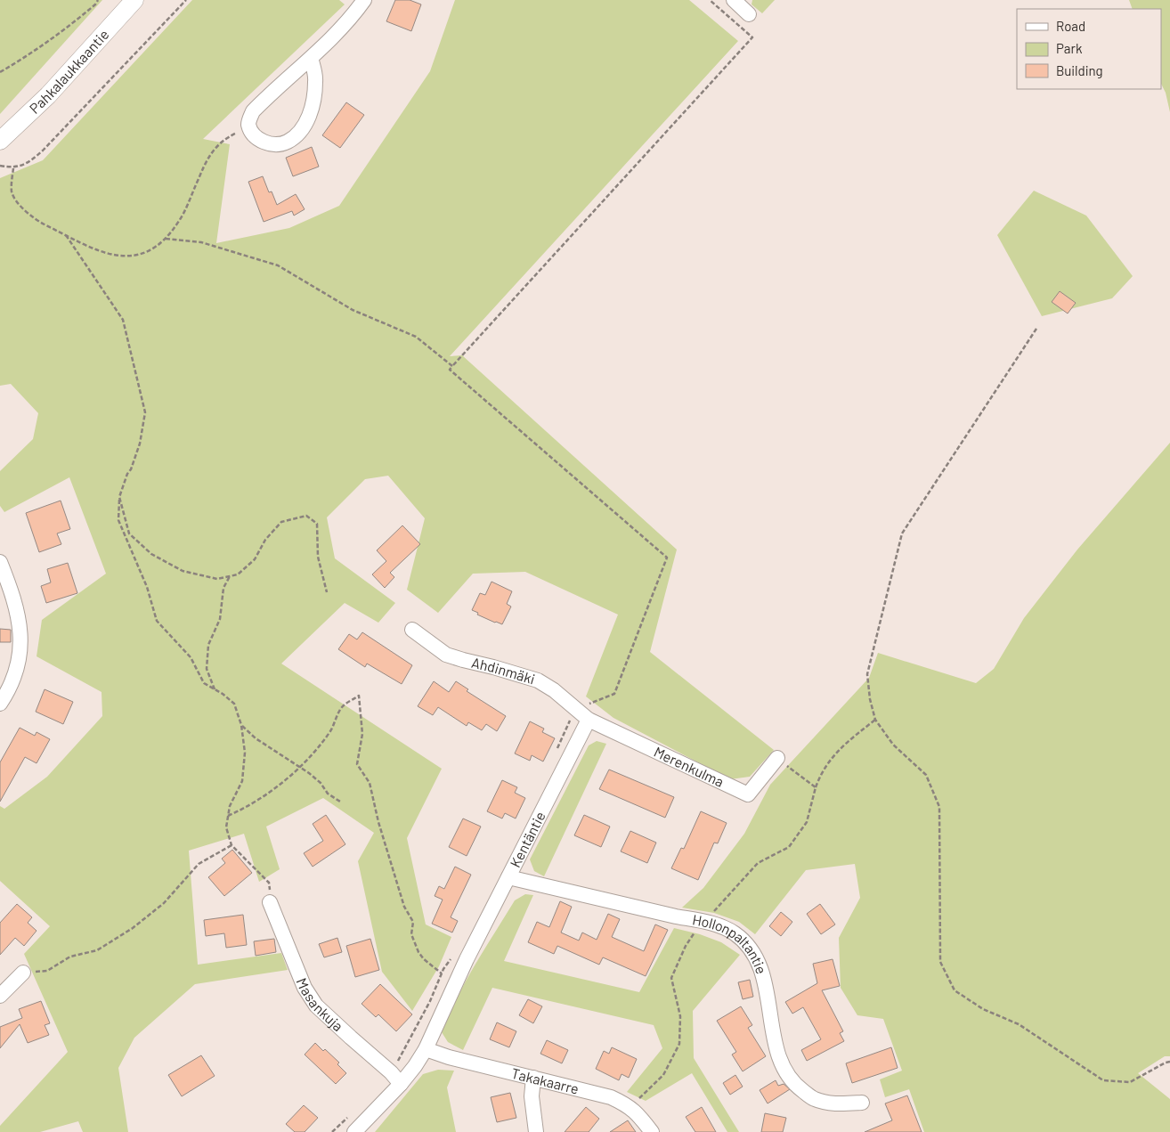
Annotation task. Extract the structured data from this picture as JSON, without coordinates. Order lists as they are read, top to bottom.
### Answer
{
  "streets": {
    "street": [
      "Pahkalaukkaantie",
      "Ahdinmäki",
      "Merenkulma",
      "Kentäntie",
      "Hollonpaltantie",
      "Masankuja",
      "Takakaarre"
    ]
  },
  "crossings": [
    ["Ahdinmäki", "Merenkulma"],
    ["Ahdinmäki", "Kentäntie"],
    ["Merenkulma", "Kentäntie"],
    ["Kentäntie", "Hollonpaltantie"]
  ],
  "legend": ["Road", "Park", "Building"]
}
